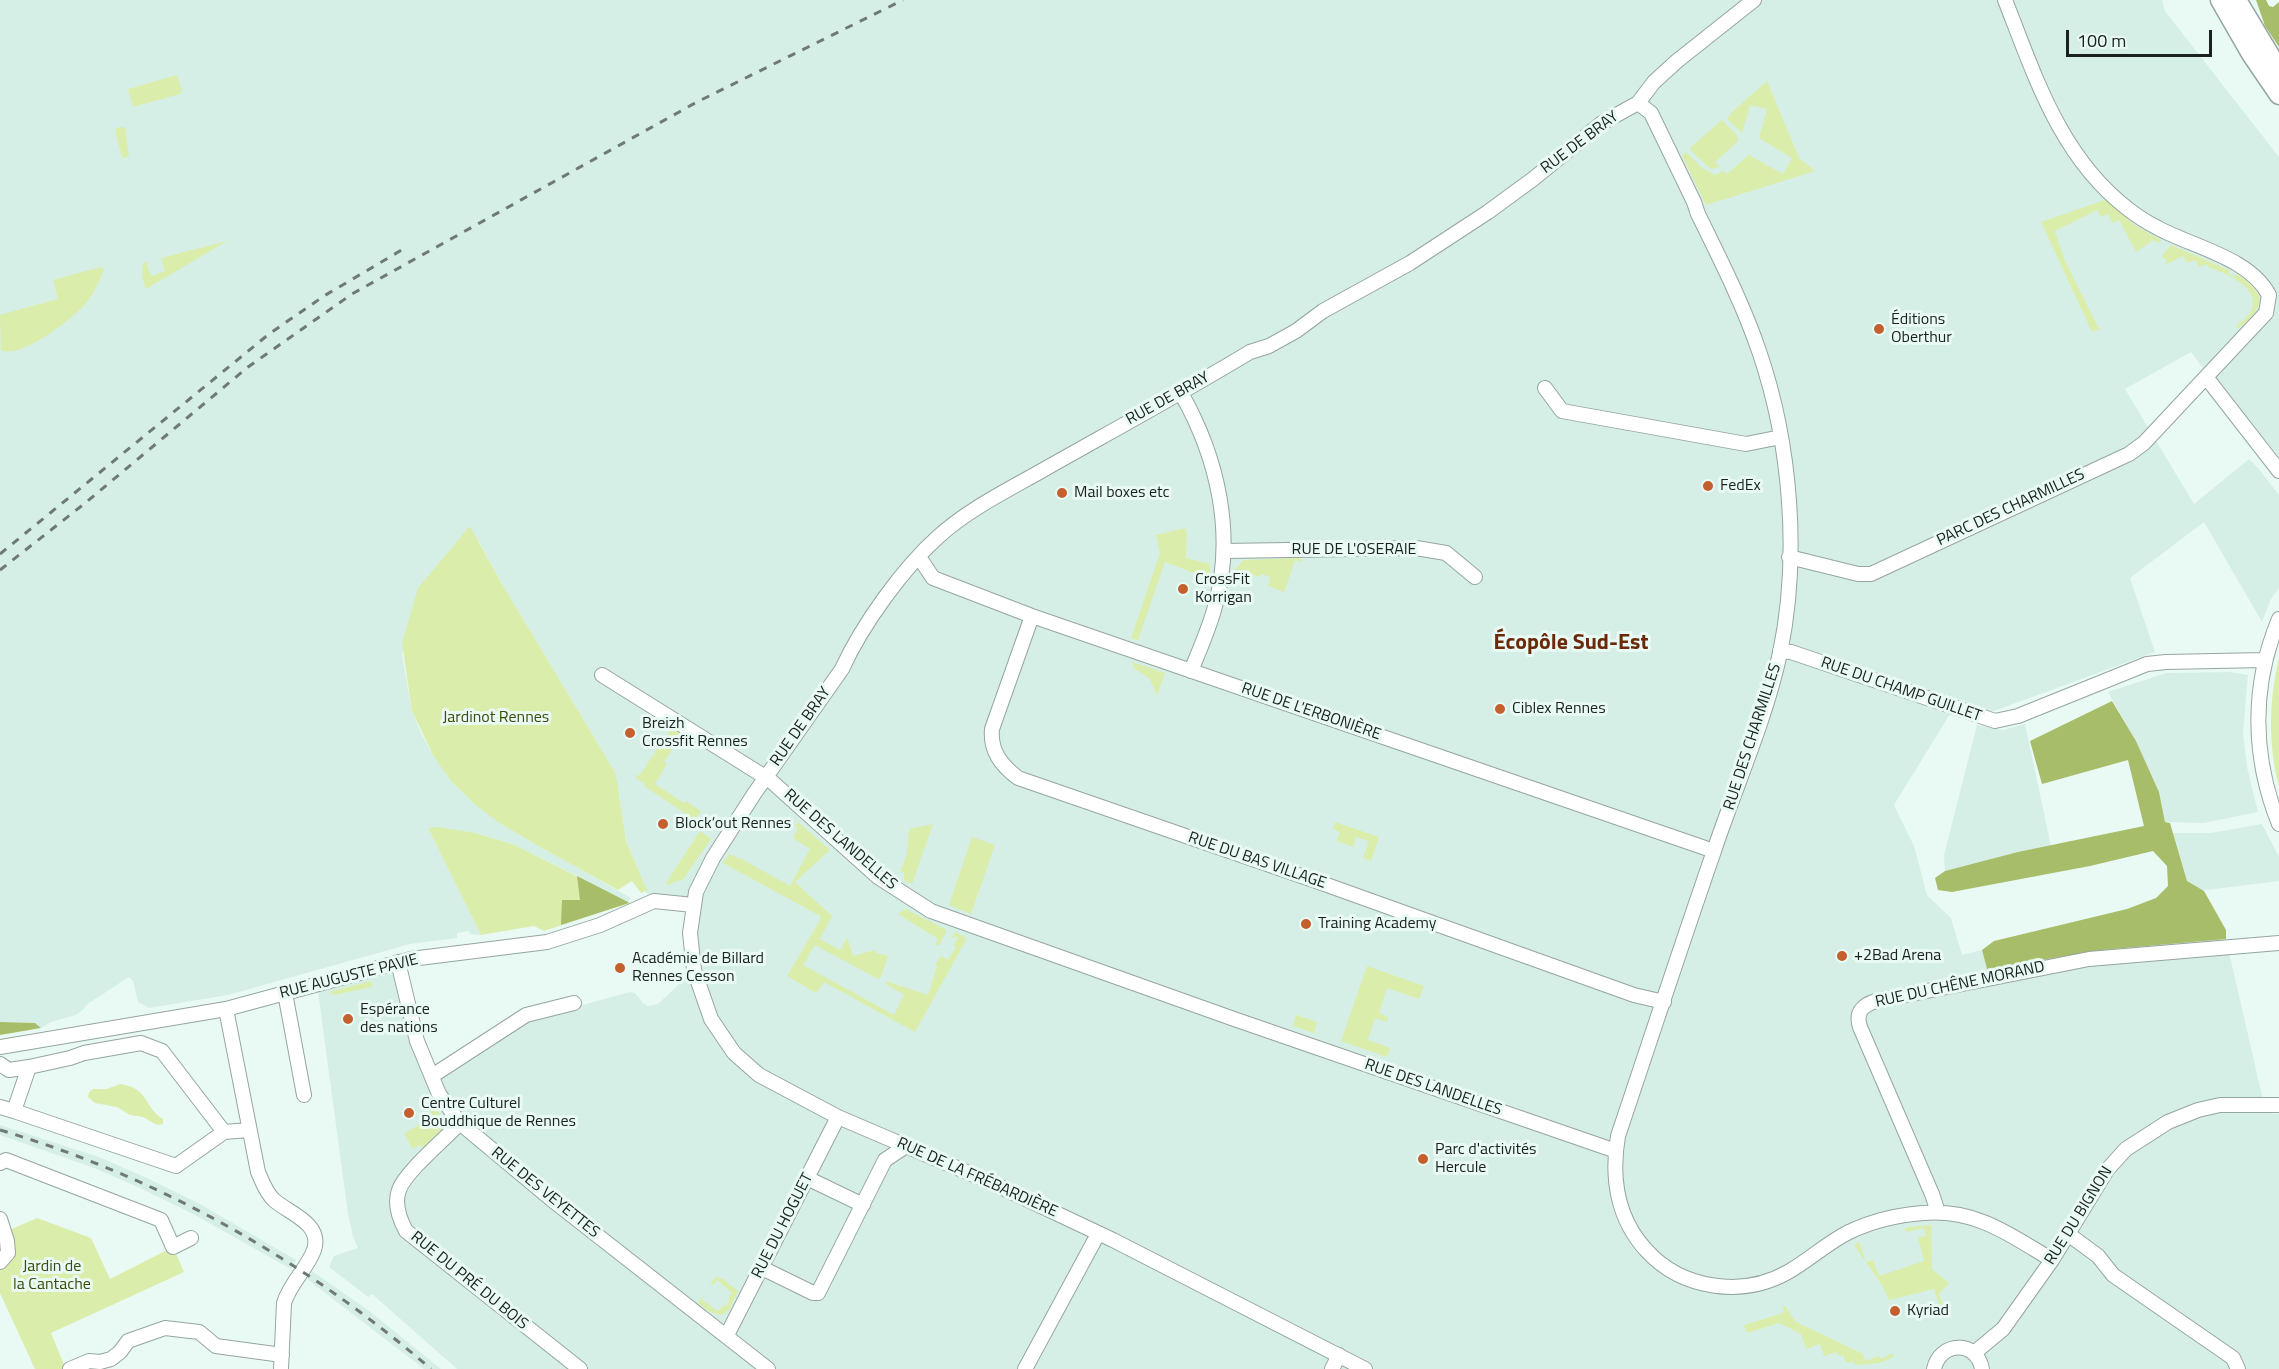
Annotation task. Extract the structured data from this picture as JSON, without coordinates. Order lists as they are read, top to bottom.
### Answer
{
  "streets": {
    "street": [
      "RUE DE BRAY",
      "PARC DES CHARMILLES",
      "RUE DE L'OSERAIE",
      "RUE DU CHAMP GUILLET",
      "RUE DE L'ERBONIÈRE",
      "RUE DES CHARMILLES",
      "RUE DES LANDELLES",
      "RUE DU BAS VILLAGE",
      "RUE AUGUSTE PAVIE",
      "RUE DU CHÊNE MORAND",
      "RUE DE LA FRÉBARDIÈRE",
      "RUE DES VEYETTES",
      "RUE DU BIGNON",
      "RUE DU HOGUET",
      "RUE DU PRÉ DU BOIS"
    ]
  },
  "crossings": [
    ["RUE DE BRAY", "RUE DE L'ERBONIÈRE"],
    ["RUE DE BRAY", "RUE DES CHARMILLES"],
    ["RUE DE BRAY", "RUE DES LANDELLES"],
    ["RUE DE BRAY", "RUE AUGUSTE PAVIE"],
    ["RUE DE BRAY", "RUE DE LA FRÉBARDIÈRE"],
    ["PARC DES CHARMILLES", "RUE DES CHARMILLES"],
    ["RUE DU CHAMP GUILLET", "RUE DES CHARMILLES"],
    ["RUE DE L'ERBONIÈRE", "RUE DES CHARMILLES"],
    ["RUE DE L'ERBONIÈRE", "RUE DU BAS VILLAGE"],
    ["RUE DES CHARMILLES", "RUE DES LANDELLES"],
    ["RUE DES CHARMILLES", "RUE DU BAS VILLAGE"],
    ["RUE AUGUSTE PAVIE", "RUE DE LA FRÉBARDIÈRE"],
    ["RUE AUGUSTE PAVIE", "RUE DES VEYETTES"],
    ["RUE DE LA FRÉBARDIÈRE", "RUE DU HOGUET"],
    ["RUE DES VEYETTES", "RUE DU HOGUET"],
    ["RUE DES VEYETTES", "RUE DU PRÉ DU BOIS"]
  ],
  "districts": ["Écopôle Sud-Est"],
  "parks": ["Jardinot Rennes", "Jardin de la Cantache"],
  "places": [
    "Éditions Oberthur",
    "FedEx",
    "Mail boxes etc",
    "CrossFit Korrigan",
    "Ciblex Rennes",
    "Breizh Crossfit Rennes",
    "Block’out Rennes",
    "Training Academy",
    "+2Bad Arena",
    "Académie de Billard Rennes Cesson",
    "Espérance des nations",
    "Centre Culturel Bouddhique de Rennes",
    "Parc d'activités Hercule",
    "Kyriad"
  ],
  "scale_bar": "100 m"
}
